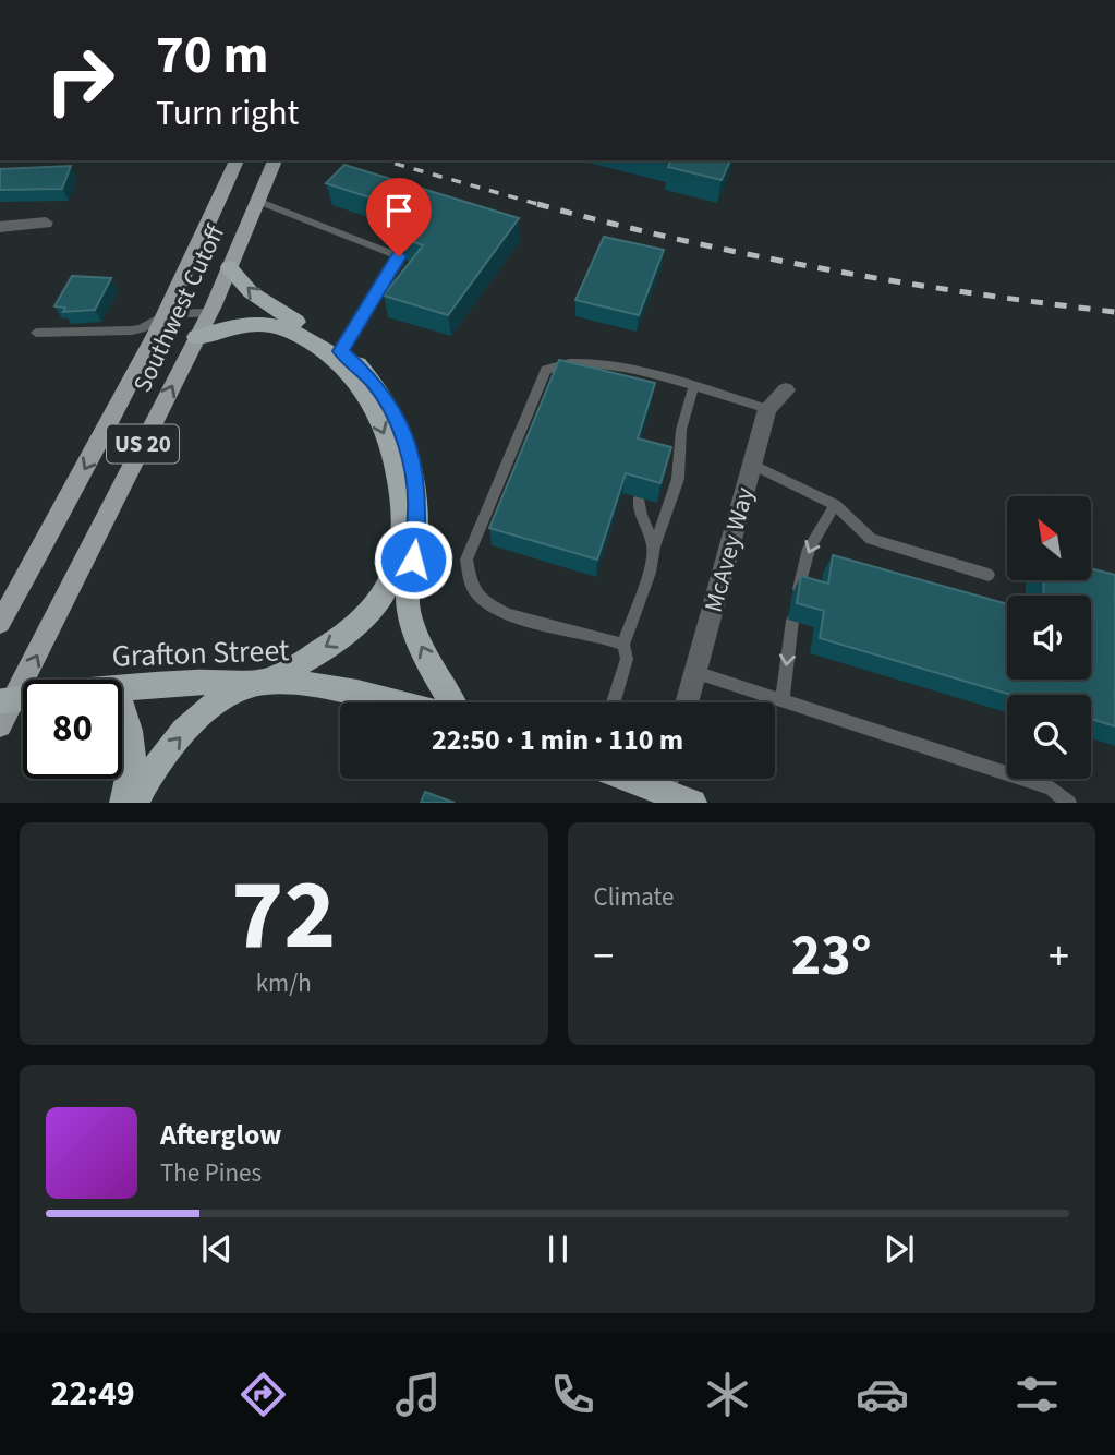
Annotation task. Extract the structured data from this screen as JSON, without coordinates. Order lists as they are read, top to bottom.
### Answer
{
  "streets": {
    "highway": ["Grafton Street"],
    "main road": ["Southwest Cutoff", "US 20"],
    "street": ["McAvey Way"]
  },
  "north": "top left",
  "page": {
    "turn": ["70 m", "Turn right"],
    "limit": "80",
    "trip": "22:50 · 1 min · 110 m",
    "tile": [
      ["72", "km/h"],
      "Climate"
    ],
    "heat": ["−", "23°", "+"],
    "song": ["Afterglow", "The Pines"],
    "tabs": "22:49"
  }
}
